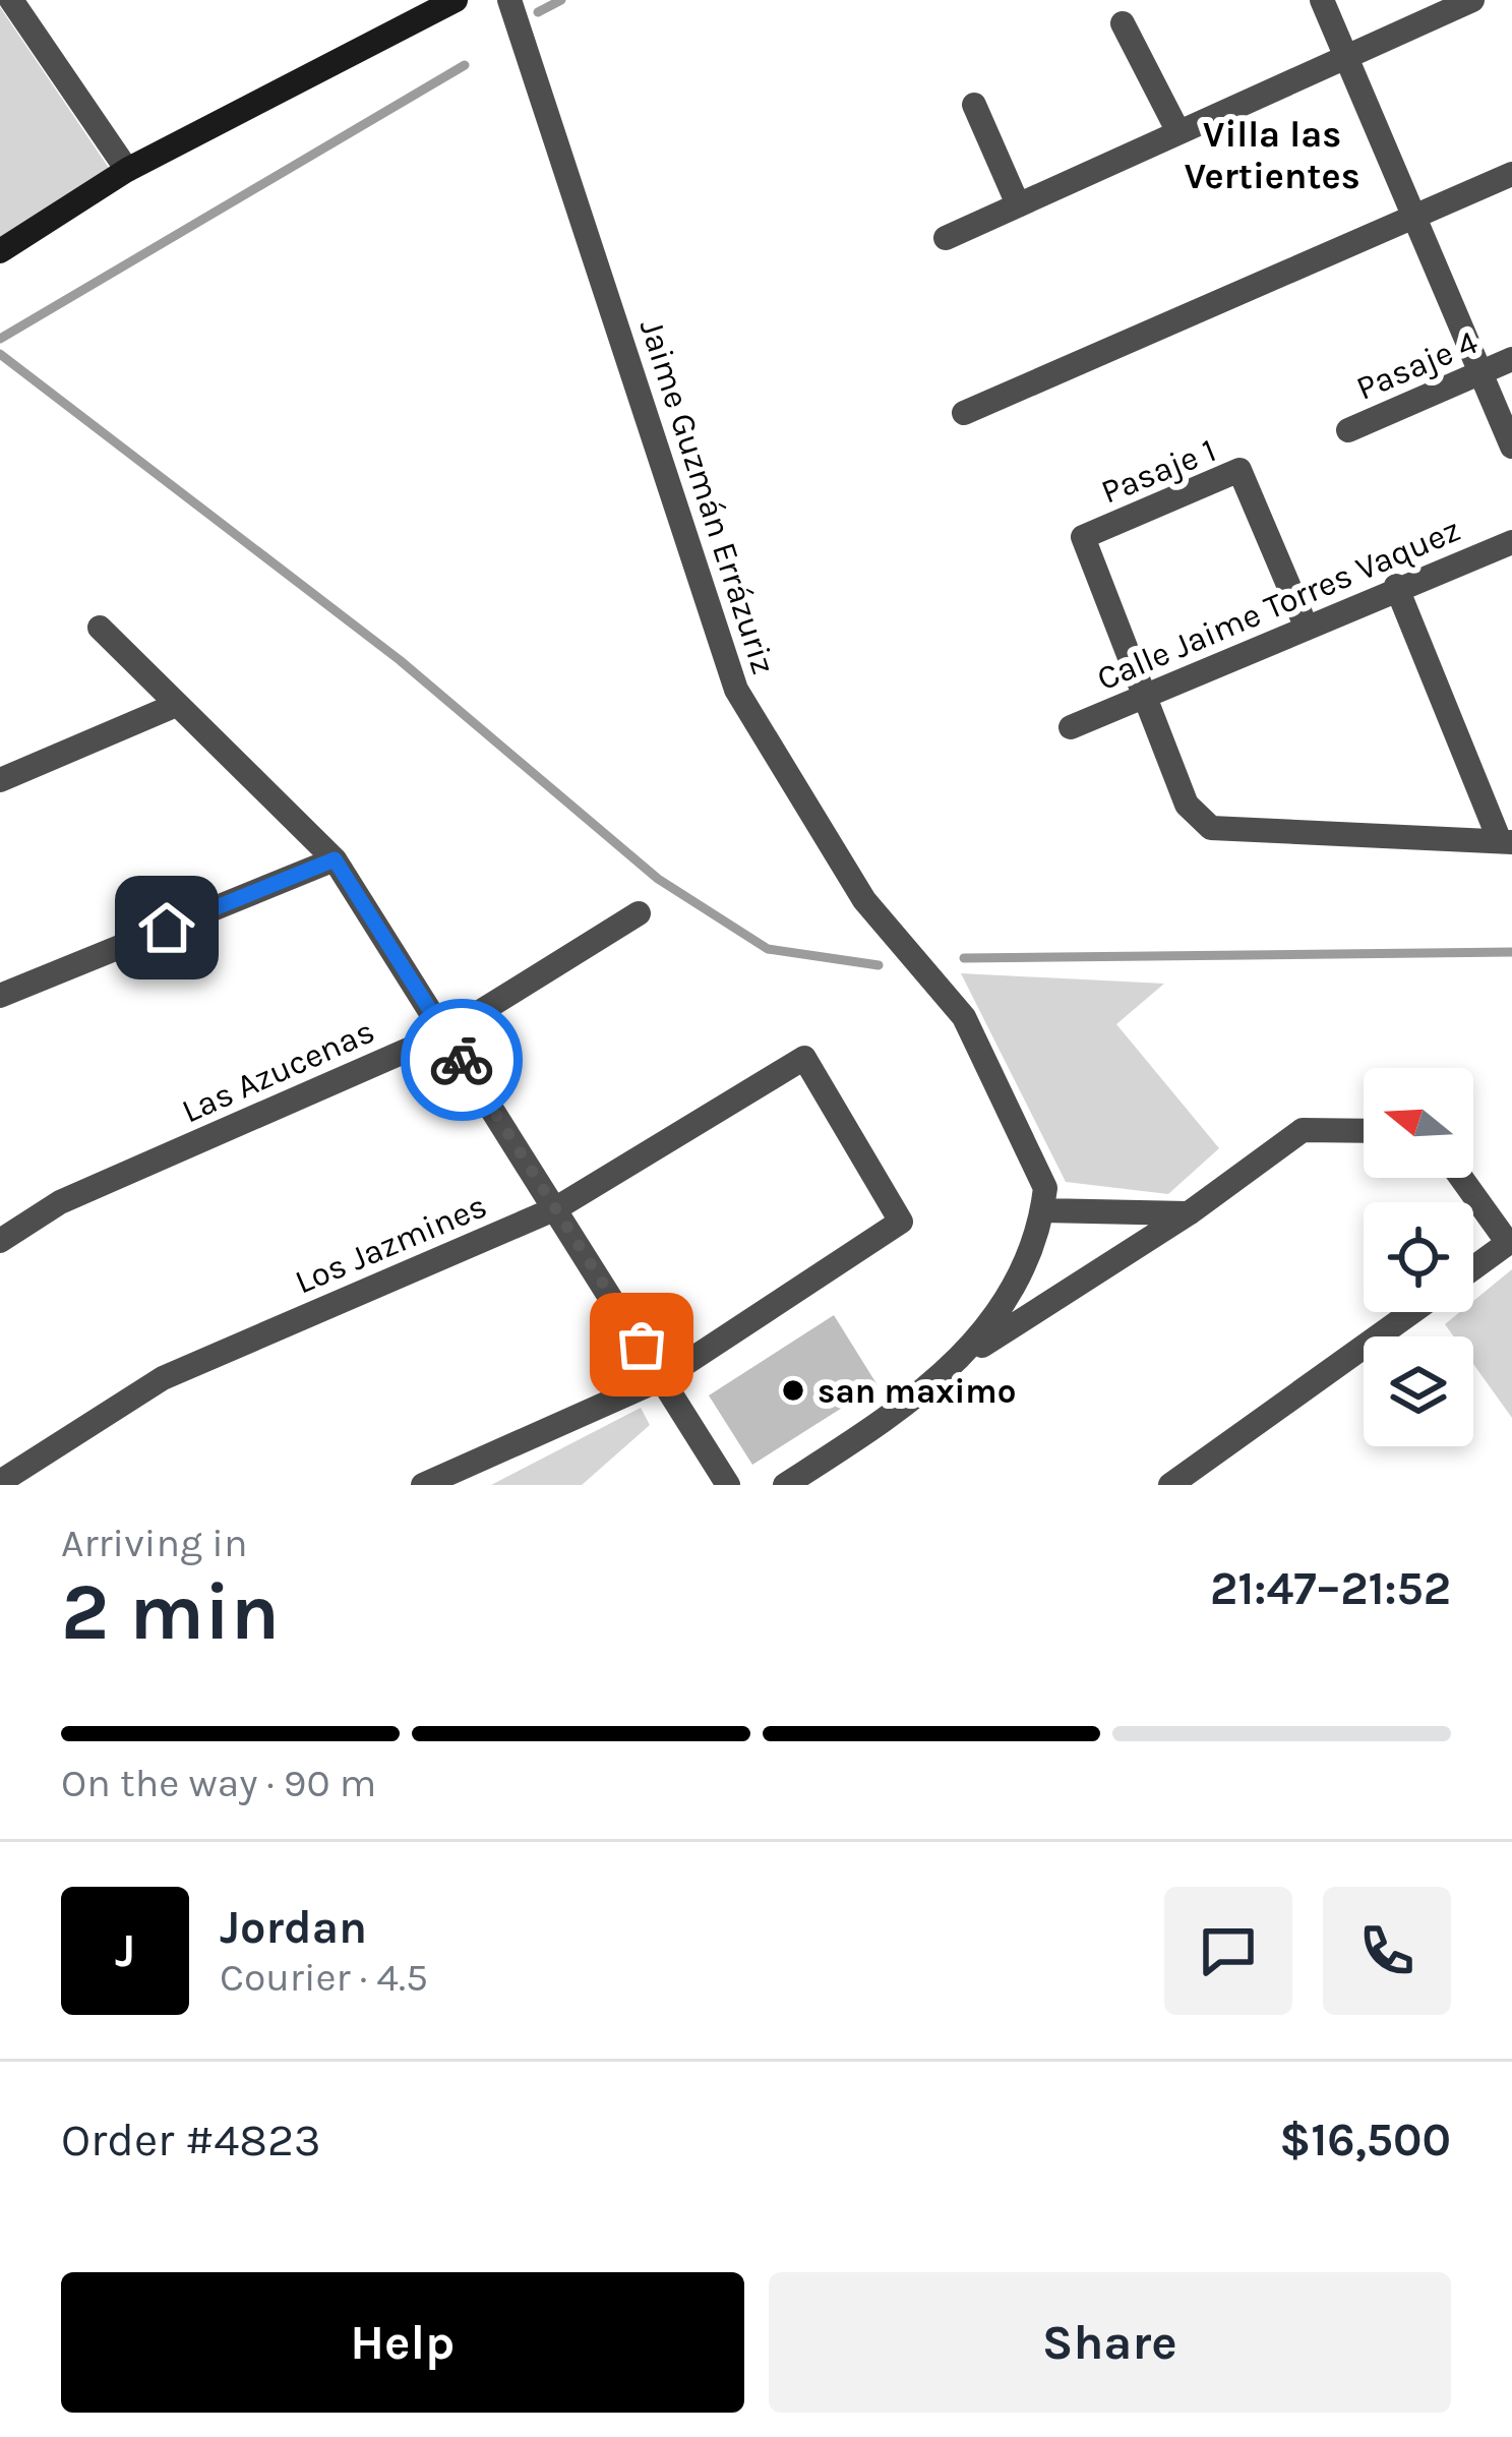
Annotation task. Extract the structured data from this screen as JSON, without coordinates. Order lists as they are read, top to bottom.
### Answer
{
  "streets": {
    "street": [
      "Pasaje 4",
      "Pasaje 1",
      "Jaime Guzmán Errázuriz",
      "Calle Jaime Torres Vaquez",
      "Las Azucenas",
      "Los Jazmines"
    ]
  },
  "crossings": [
    ["Pasaje 1", "Calle Jaime Torres Vaquez"]
  ],
  "districts": ["Villa las Vertientes"],
  "places": ["san maximo"],
  "north": "left",
  "page": {
    "heading": ["2 min", "Arriving in", "21:47–21:52"],
    "panel": [
      "Jordan",
      "Courier · 4.5",
      "Order #4823",
      "$16,500"
    ],
    "bar": "On the way · 90 m",
    "round": "J",
    "buttons": ["Help", "Share"]
  }
}
